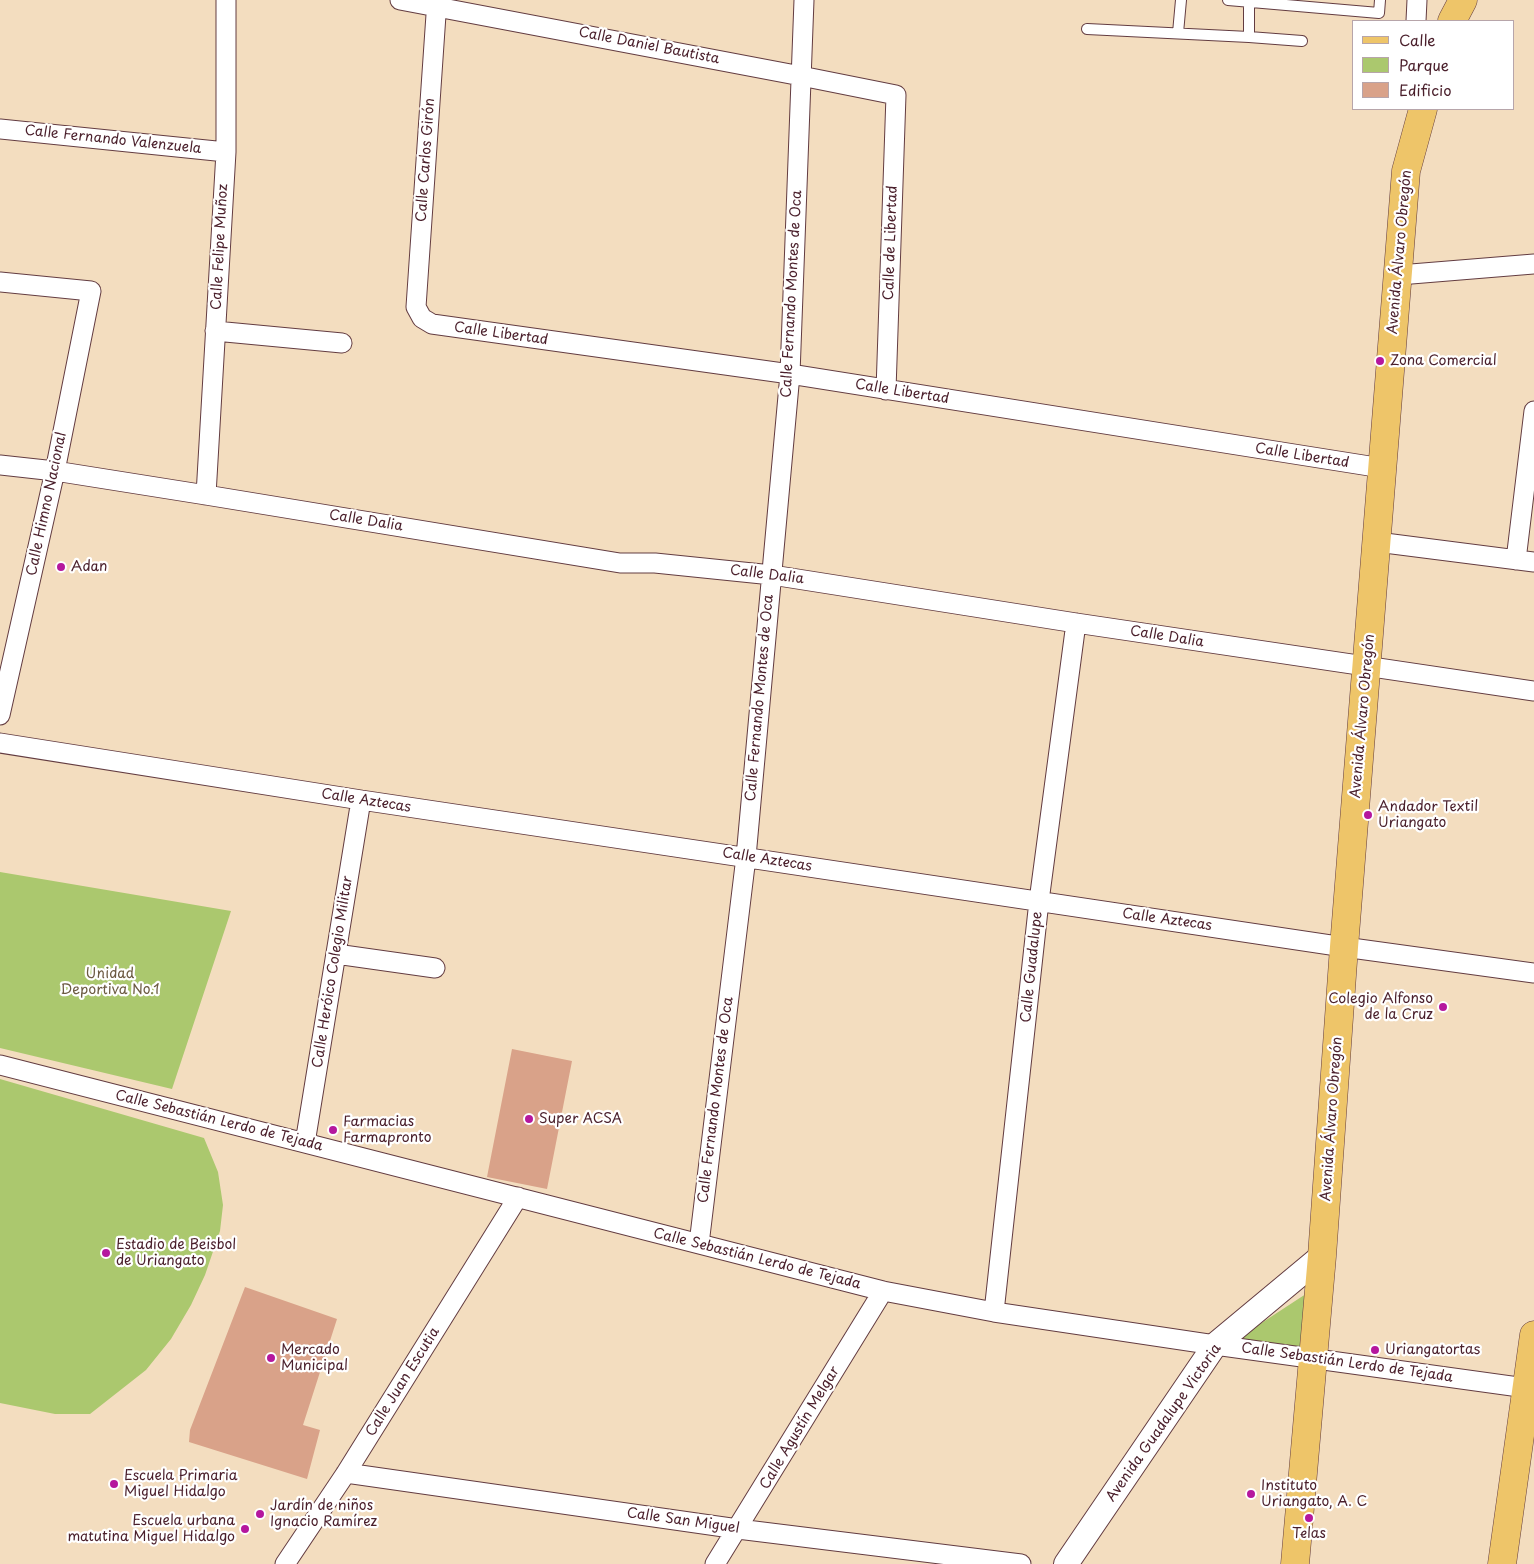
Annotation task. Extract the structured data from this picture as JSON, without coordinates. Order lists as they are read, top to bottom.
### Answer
{
  "streets": {
    "main road": ["Avenida Álvaro Obregón"],
    "street": [
      "Calle Daniel Bautista",
      "Calle Fernando Valenzuela",
      "Calle Carlos Girón",
      "Calle de Libertad",
      "Calle Felipe Muñoz",
      "Calle Fernando Montes de Oca",
      "Calle Libertad",
      "Calle Himno Nacional",
      "Calle Dalia",
      "Calle Aztecas",
      "Calle Guadalupe",
      "Calle Heróico Colegio Militar",
      "Calle Sebastián Lerdo de Tejada",
      "Calle Juan Escutia",
      "Avenida Guadalupe Victoria",
      "Calle Agustín Melgar",
      "Calle San Miguel"
    ]
  },
  "crossings": [
    ["Calle Daniel Bautista", "Calle Carlos Girón"],
    ["Calle Daniel Bautista", "Calle de Libertad"],
    ["Calle Daniel Bautista", "Calle Fernando Montes de Oca"],
    ["Calle Fernando Valenzuela", "Calle Felipe Muñoz"],
    ["Calle Carlos Girón", "Calle Libertad"],
    ["Calle de Libertad", "Calle Libertad"],
    ["Calle Felipe Muñoz", "Calle Dalia"],
    ["Avenida Álvaro Obregón", "Calle Libertad"],
    ["Avenida Álvaro Obregón", "Calle Dalia"],
    ["Avenida Álvaro Obregón", "Calle Aztecas"],
    ["Avenida Álvaro Obregón", "Calle Sebastián Lerdo de Tejada"],
    ["Avenida Álvaro Obregón", "Avenida Guadalupe Victoria"],
    ["Calle Fernando Montes de Oca", "Calle Libertad"],
    ["Calle Fernando Montes de Oca", "Calle Dalia"],
    ["Calle Fernando Montes de Oca", "Calle Aztecas"],
    ["Calle Fernando Montes de Oca", "Calle Sebastián Lerdo de Tejada"],
    ["Calle Himno Nacional", "Calle Dalia"],
    ["Calle Dalia", "Calle Guadalupe"],
    ["Calle Aztecas", "Calle Guadalupe"],
    ["Calle Aztecas", "Calle Heróico Colegio Militar"],
    ["Calle Guadalupe", "Calle Sebastián Lerdo de Tejada"],
    ["Calle Heróico Colegio Militar", "Calle Sebastián Lerdo de Tejada"],
    ["Calle Sebastián Lerdo de Tejada", "Calle Juan Escutia"],
    ["Calle Sebastián Lerdo de Tejada", "Avenida Guadalupe Victoria"],
    ["Calle Sebastián Lerdo de Tejada", "Calle Agustín Melgar"],
    ["Calle Juan Escutia", "Calle San Miguel"],
    ["Calle Agustín Melgar", "Calle San Miguel"]
  ],
  "parks": ["Unidad Deportiva No.1"],
  "places": [
    "Zona Comercial",
    "Adan",
    "Andador Textil Uriangato",
    "Colegio Alfonso de la Cruz",
    "Super ACSA",
    "Farmacias Farmapronto",
    "Estadio de Beisbol de Uriangato",
    "Uriangatortas",
    "Mercado Municipal",
    "Escuela Primaria Miguel Hidalgo",
    "Instituto Uriangato, A. C",
    "Jardín de niños Ignacio Ramírez",
    "Telas",
    "Escuela urbana matutina Miguel Hidalgo"
  ],
  "legend": ["Calle", "Parque", "Edificio"]
}
